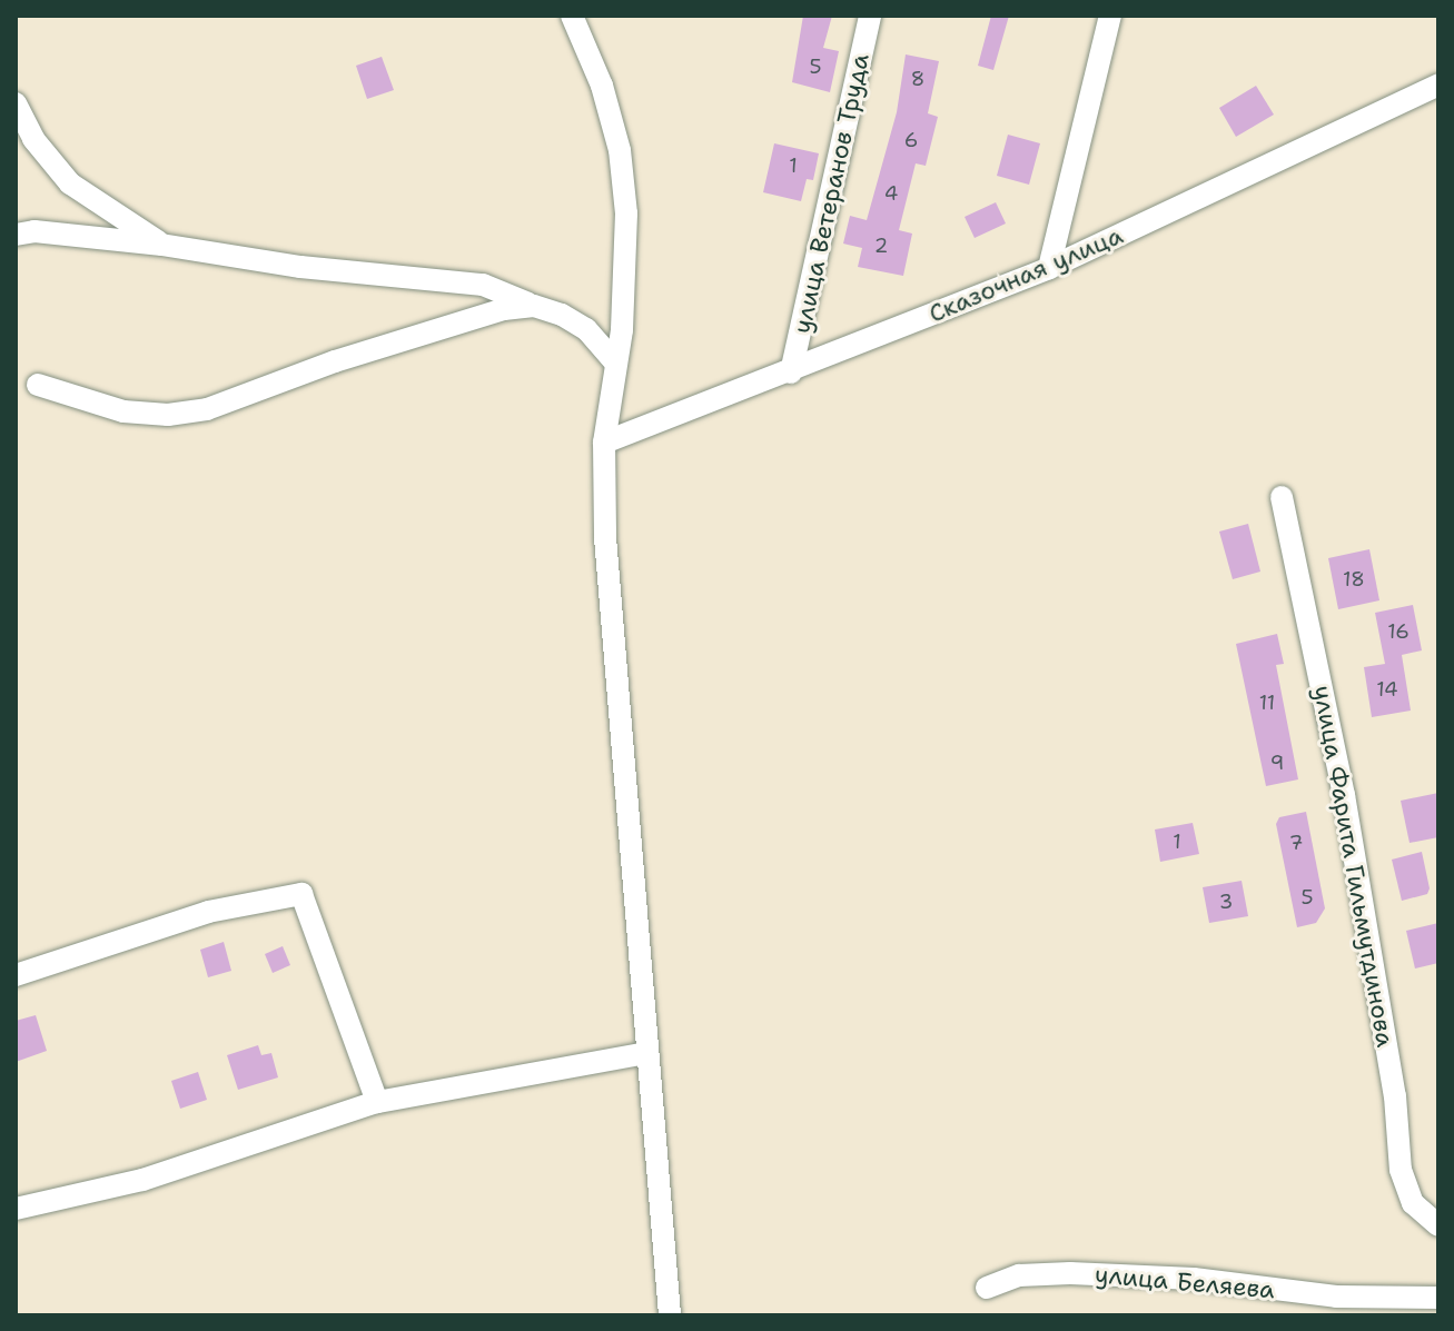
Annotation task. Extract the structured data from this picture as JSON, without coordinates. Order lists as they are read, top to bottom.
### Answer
{
  "streets": {
    "street": [
      "улица Ветеранов Труда",
      "Сказочная улица",
      "улица Фарита Гильмутдинова",
      "улица Беляева"
    ]
  },
  "crossings": [
    ["улица Ветеранов Труда", "Сказочная улица"]
  ],
  "house_numbers": [
    "5",
    "8",
    "6",
    "1",
    "4",
    "2",
    "18",
    "16",
    "14",
    "11",
    "9",
    "1",
    "7",
    "5",
    "3"
  ]
}
